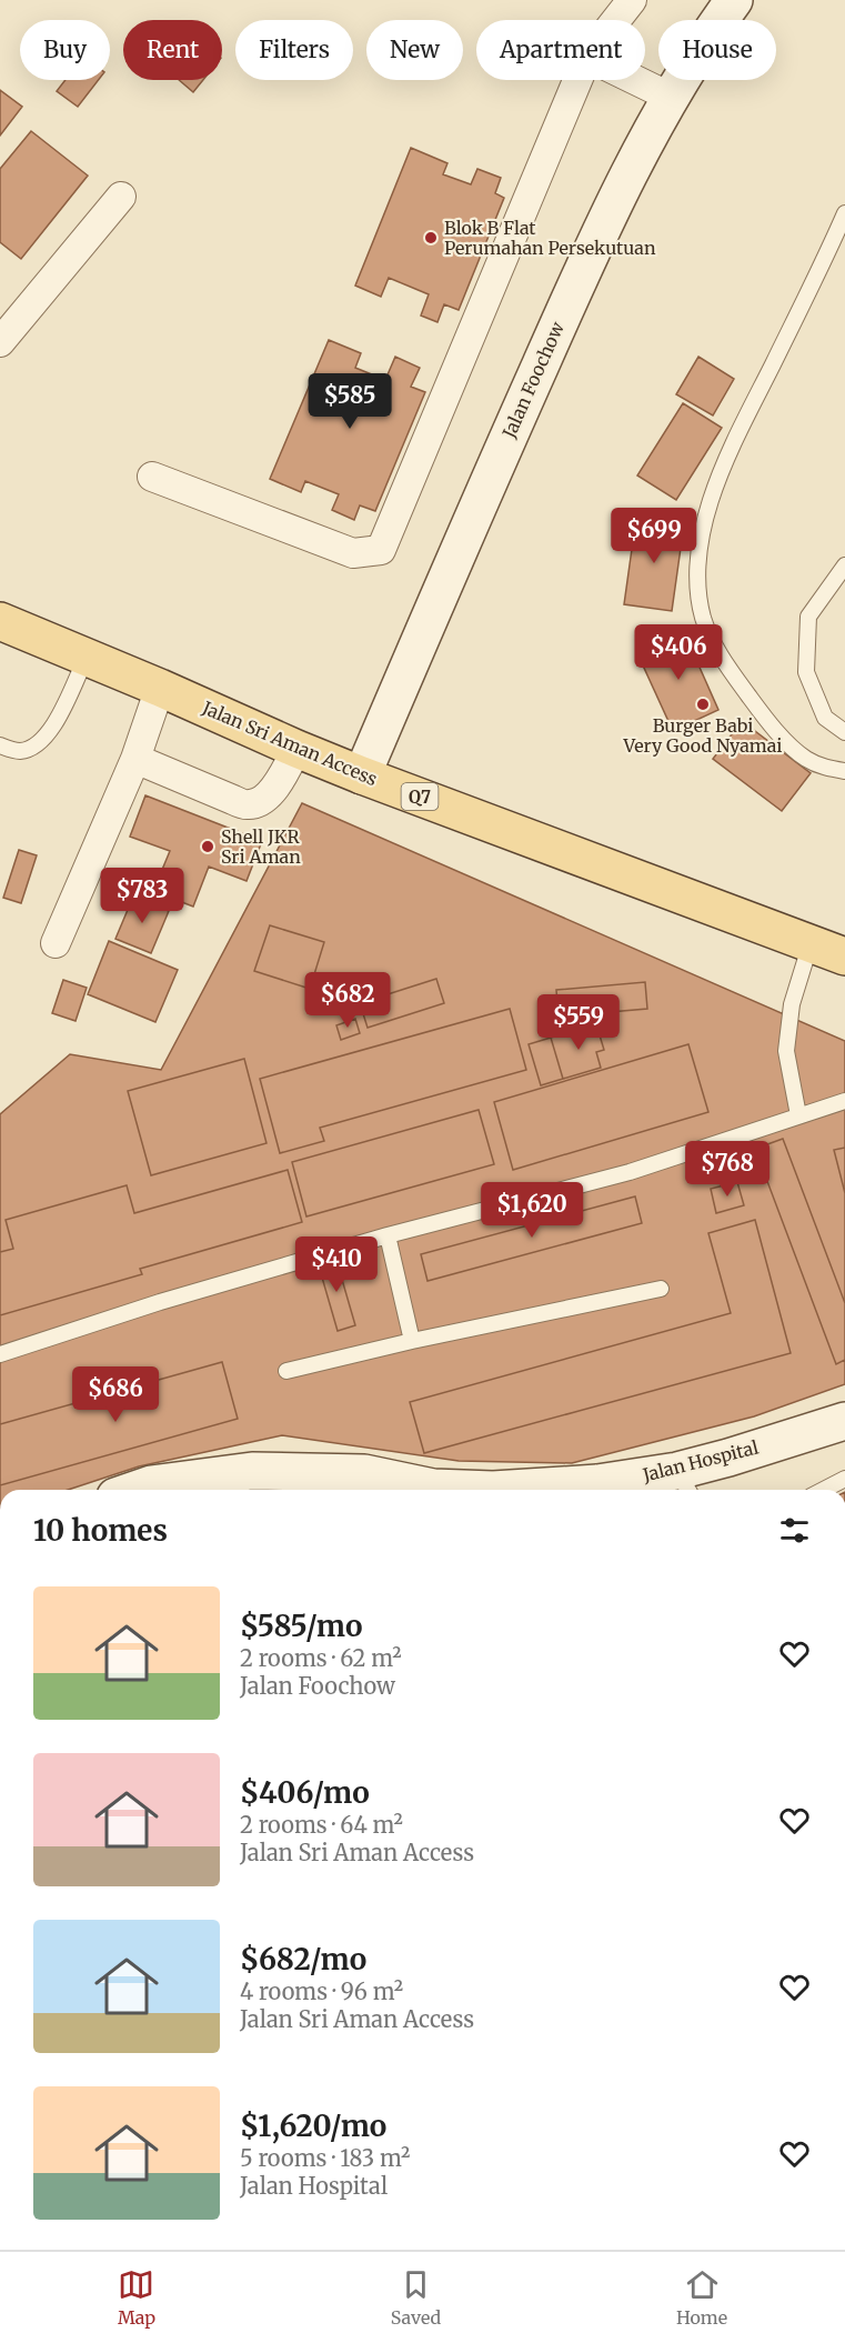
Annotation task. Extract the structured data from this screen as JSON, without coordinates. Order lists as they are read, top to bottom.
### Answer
{
  "streets": {
    "main road": [
      "Jalan Foochow",
      "Jalan Sri Aman Access",
      "Q7",
      "Jalan Hospital"
    ]
  },
  "crossings": [
    ["Jalan Foochow", "Jalan Sri Aman Access"]
  ],
  "places": ["Blok B Flat Perumahan Persekutuan", "Burger Babi Very Good Nyamai", "Shell JKR Sri Aman"],
  "page": {
    "chip": [
      "Buy",
      "Rent",
      "Filters",
      "New",
      "Apartment",
      "House"
    ],
    "price": [
      "$585",
      "$699",
      "$406",
      "$783",
      "$682",
      "$559",
      "$768",
      "$1,620",
      "$410",
      "$686"
    ],
    "heading": "10 homes",
    "list": [
      {
        "name": "$585/mo",
        "note": "2 rooms · 62 m² · Jalan Foochow"
      },
      {
        "name": "$406/mo",
        "note": "2 rooms · 64 m² · Jalan Sri Aman Access"
      },
      {
        "name": "$682/mo",
        "note": "4 rooms · 96 m² · Jalan Sri Aman Access"
      },
      {
        "name": "$1,620/mo",
        "note": "5 rooms · 183 m² · Jalan Hospital"
      }
    ],
    "tabs": ["Map", "Saved", "Home"]
  }
}
